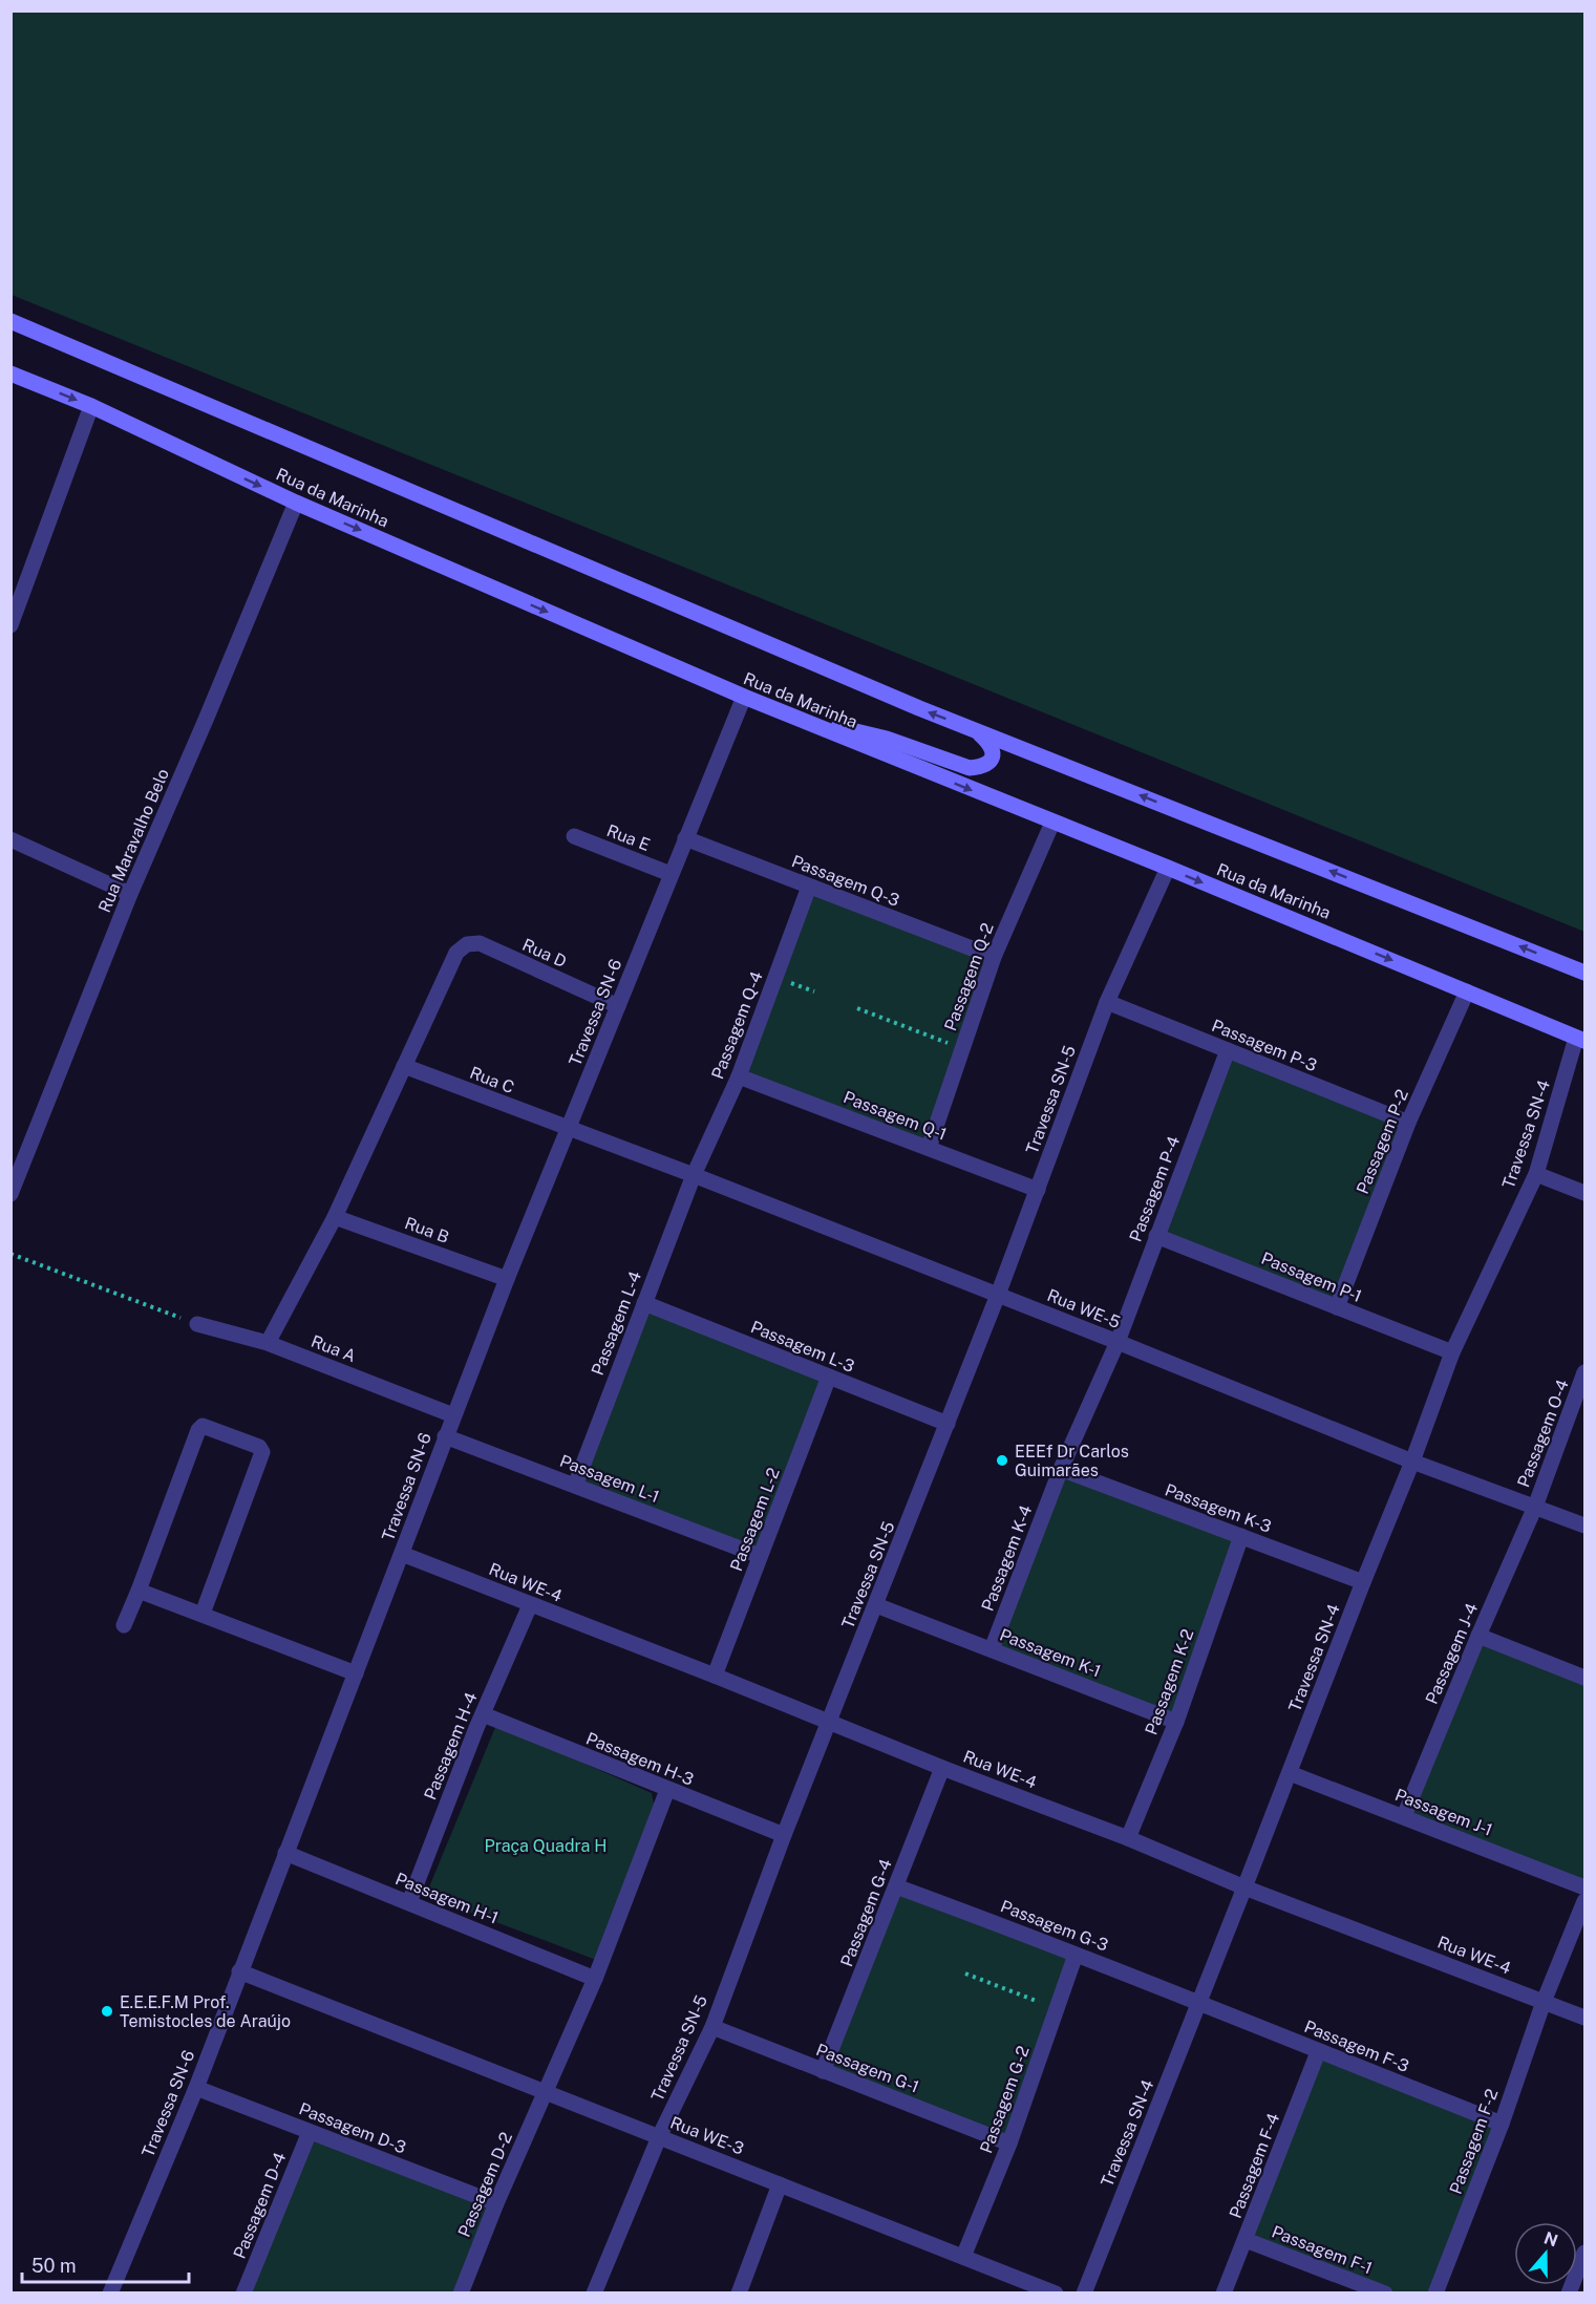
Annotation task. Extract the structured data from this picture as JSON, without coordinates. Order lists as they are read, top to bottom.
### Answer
{
  "streets": {
    "main road": ["Rua da Marinha"],
    "street": [
      "Rua E",
      "Rua Maravalho Belo",
      "Passagem Q-3",
      "Rua D",
      "Passagem Q-2",
      "Travessa SN-6",
      "Passagem Q-4",
      "Passagem P-3",
      "Rua C",
      "Travessa SN-5",
      "Passagem Q-1",
      "Travessa SN-4",
      "Passagem P-2",
      "Passagem P-4",
      "Rua B",
      "Passagem P-1",
      "Rua WE-5",
      "Passagem L-4",
      "Passagem L-3",
      "Rua A",
      "Passagem O-4",
      "Passagem L-1",
      "Passagem K-3",
      "Passagem L-2",
      "Passagem K-4",
      "Rua WE-4",
      "Passagem K-1",
      "Passagem J-4",
      "Passagem K-2",
      "Passagem H-4",
      "Passagem H-3",
      "Passagem J-1",
      "Passagem H-1",
      "Passagem G-4",
      "Passagem G-3",
      "Passagem F-3",
      "Passagem G-1",
      "Passagem G-2",
      "Passagem D-3",
      "Rua WE-3",
      "Passagem F-2",
      "Passagem F-4",
      "Passagem D-2",
      "Passagem D-4",
      "Passagem F-1"
    ]
  },
  "crossings": [
    ["Rua da Marinha", "Rua Maravalho Belo"],
    ["Rua da Marinha", "Passagem Q-2"],
    ["Rua da Marinha", "Travessa SN-6"],
    ["Rua da Marinha", "Travessa SN-5"],
    ["Rua da Marinha", "Travessa SN-4"],
    ["Rua da Marinha", "Passagem P-2"],
    ["Rua E", "Travessa SN-6"],
    ["Passagem Q-3", "Passagem Q-2"],
    ["Passagem Q-3", "Travessa SN-6"],
    ["Passagem Q-3", "Passagem Q-4"],
    ["Rua D", "Travessa SN-6"],
    ["Rua D", "Rua C"],
    ["Passagem Q-2", "Passagem Q-1"],
    ["Travessa SN-6", "Rua C"],
    ["Travessa SN-6", "Rua B"],
    ["Travessa SN-6", "Rua WE-5"],
    ["Travessa SN-6", "Rua A"],
    ["Travessa SN-6", "Passagem L-1"],
    ["Travessa SN-6", "Rua WE-4"],
    ["Travessa SN-6", "Passagem H-1"],
    ["Travessa SN-6", "Passagem D-3"],
    ["Travessa SN-6", "Rua WE-3"],
    ["Passagem Q-4", "Passagem Q-1"],
    ["Passagem Q-4", "Rua WE-5"],
    ["Passagem Q-4", "Passagem L-4"],
    ["Passagem P-3", "Travessa SN-5"],
    ["Passagem P-3", "Passagem P-2"],
    ["Passagem P-3", "Passagem P-4"],
    ["Rua C", "Rua WE-5"],
    ["Travessa SN-5", "Passagem Q-1"],
    ["Travessa SN-5", "Rua WE-5"],
    ["Travessa SN-5", "Passagem L-3"],
    ["Travessa SN-5", "Rua WE-4"],
    ["Travessa SN-5", "Passagem K-1"],
    ["Travessa SN-5", "Passagem H-3"],
    ["Travessa SN-5", "Passagem G-1"],
    ["Travessa SN-5", "Rua WE-3"],
    ["Travessa SN-4", "Passagem P-1"],
    ["Travessa SN-4", "Rua WE-5"],
    ["Travessa SN-4", "Passagem K-3"],
    ["Travessa SN-4", "Rua WE-4"],
    ["Travessa SN-4", "Passagem J-1"],
    ["Travessa SN-4", "Passagem G-3"],
    ["Travessa SN-4", "Passagem F-3"],
    ["Passagem P-2", "Passagem P-1"],
    ["Passagem P-4", "Passagem P-1"],
    ["Passagem P-4", "Rua WE-5"],
    ["Passagem P-4", "Passagem K-4"],
    ["Rua WE-5", "Passagem L-4"],
    ["Rua WE-5", "Passagem O-4"],
    ["Rua WE-5", "Passagem K-4"],
    ["Rua WE-5", "Passagem J-4"],
    ["Passagem L-4", "Passagem L-3"],
    ["Passagem L-4", "Passagem L-1"],
    ["Passagem L-3", "Passagem L-2"],
    ["Passagem O-4", "Passagem J-4"],
    ["Passagem L-1", "Passagem L-2"],
    ["Passagem K-3", "Passagem K-4"],
    ["Passagem K-3", "Passagem K-2"],
    ["Passagem L-2", "Rua WE-4"],
    ["Passagem K-4", "Passagem K-1"],
    ["Rua WE-4", "Passagem K-2"],
    ["Rua WE-4", "Passagem H-4"],
    ["Rua WE-4", "Passagem G-4"],
    ["Rua WE-4", "Passagem F-2"],
    ["Passagem K-1", "Passagem K-2"],
    ["Passagem J-4", "Passagem J-1"],
    ["Passagem H-4", "Passagem H-3"],
    ["Passagem H-4", "Passagem H-1"],
    ["Passagem H-3", "Passagem D-2"],
    ["Passagem H-1", "Passagem D-2"],
    ["Passagem G-4", "Passagem G-3"],
    ["Passagem G-4", "Passagem G-1"],
    ["Passagem G-3", "Passagem F-3"],
    ["Passagem G-3", "Passagem G-2"],
    ["Passagem F-3", "Passagem F-2"],
    ["Passagem F-3", "Passagem F-4"],
    ["Passagem G-1", "Passagem G-2"],
    ["Passagem G-2", "Rua WE-3"],
    ["Passagem D-3", "Passagem D-2"],
    ["Passagem D-3", "Passagem D-4"],
    ["Rua WE-3", "Passagem D-2"],
    ["Passagem F-4", "Passagem F-1"]
  ],
  "parks": ["Praça Quadra H"],
  "places": ["EEEf Dr Carlos Guimarães", "E.E.E.F.M Prof. Temistocles de Araújo"],
  "scale_bar": "50 m",
  "north": "top"
}
